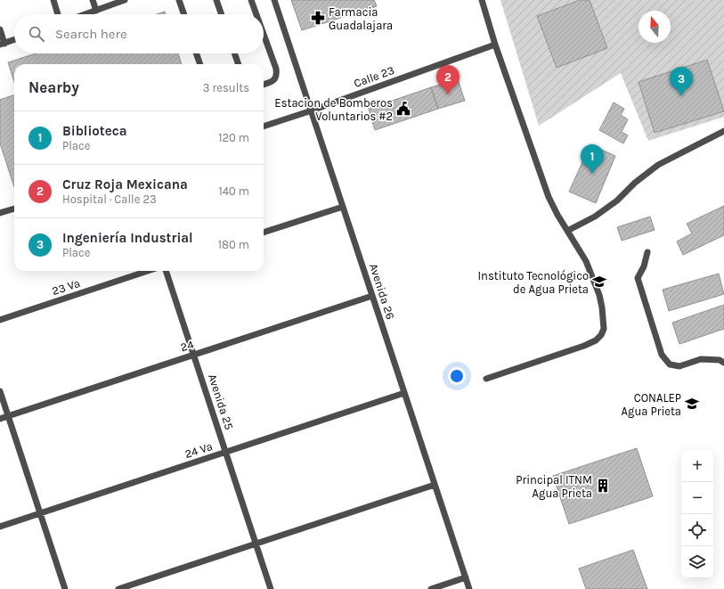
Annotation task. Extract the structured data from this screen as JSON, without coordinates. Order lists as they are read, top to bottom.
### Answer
{
  "streets": {
    "street": [
      "Calle 23",
      "23 Va",
      "Avenida 26",
      "24",
      "Avenida 25",
      "24 Va"
    ]
  },
  "crossings": [
    ["Calle 23", "Avenida 26"],
    ["Avenida 26", "24"],
    ["Avenida 26", "24 Va"],
    ["24", "Avenida 25"],
    ["Avenida 25", "24 Va"]
  ],
  "places": {
    "pharmacy": ["Farmacia Guadalajara"],
    "public building": ["Estacion de Bomberos Voluntarios #2"],
    "school or university": ["Instituto Tecnológico de Agua Prieta", "CONALEP Agua Prieta"],
    "building": ["Principal ITNM Agua Prieta"]
  },
  "north": "top",
  "page": {
    "search": "Search here",
    "heading": ["Nearby", "3 results"],
    "pins": ["2", "3", "1"],
    "list": [
      {
        "mark": "1",
        "name": "Biblioteca",
        "note": "Place",
        "value": "120 m"
      },
      {
        "mark": "2",
        "name": "Cruz Roja Mexicana",
        "note": "Hospital · Calle 23",
        "value": "140 m"
      },
      {
        "mark": "3",
        "name": "Ingeniería Industrial",
        "note": "Place",
        "value": "180 m"
      }
    ],
    "map_buttons": ["+", "−"]
  }
}
